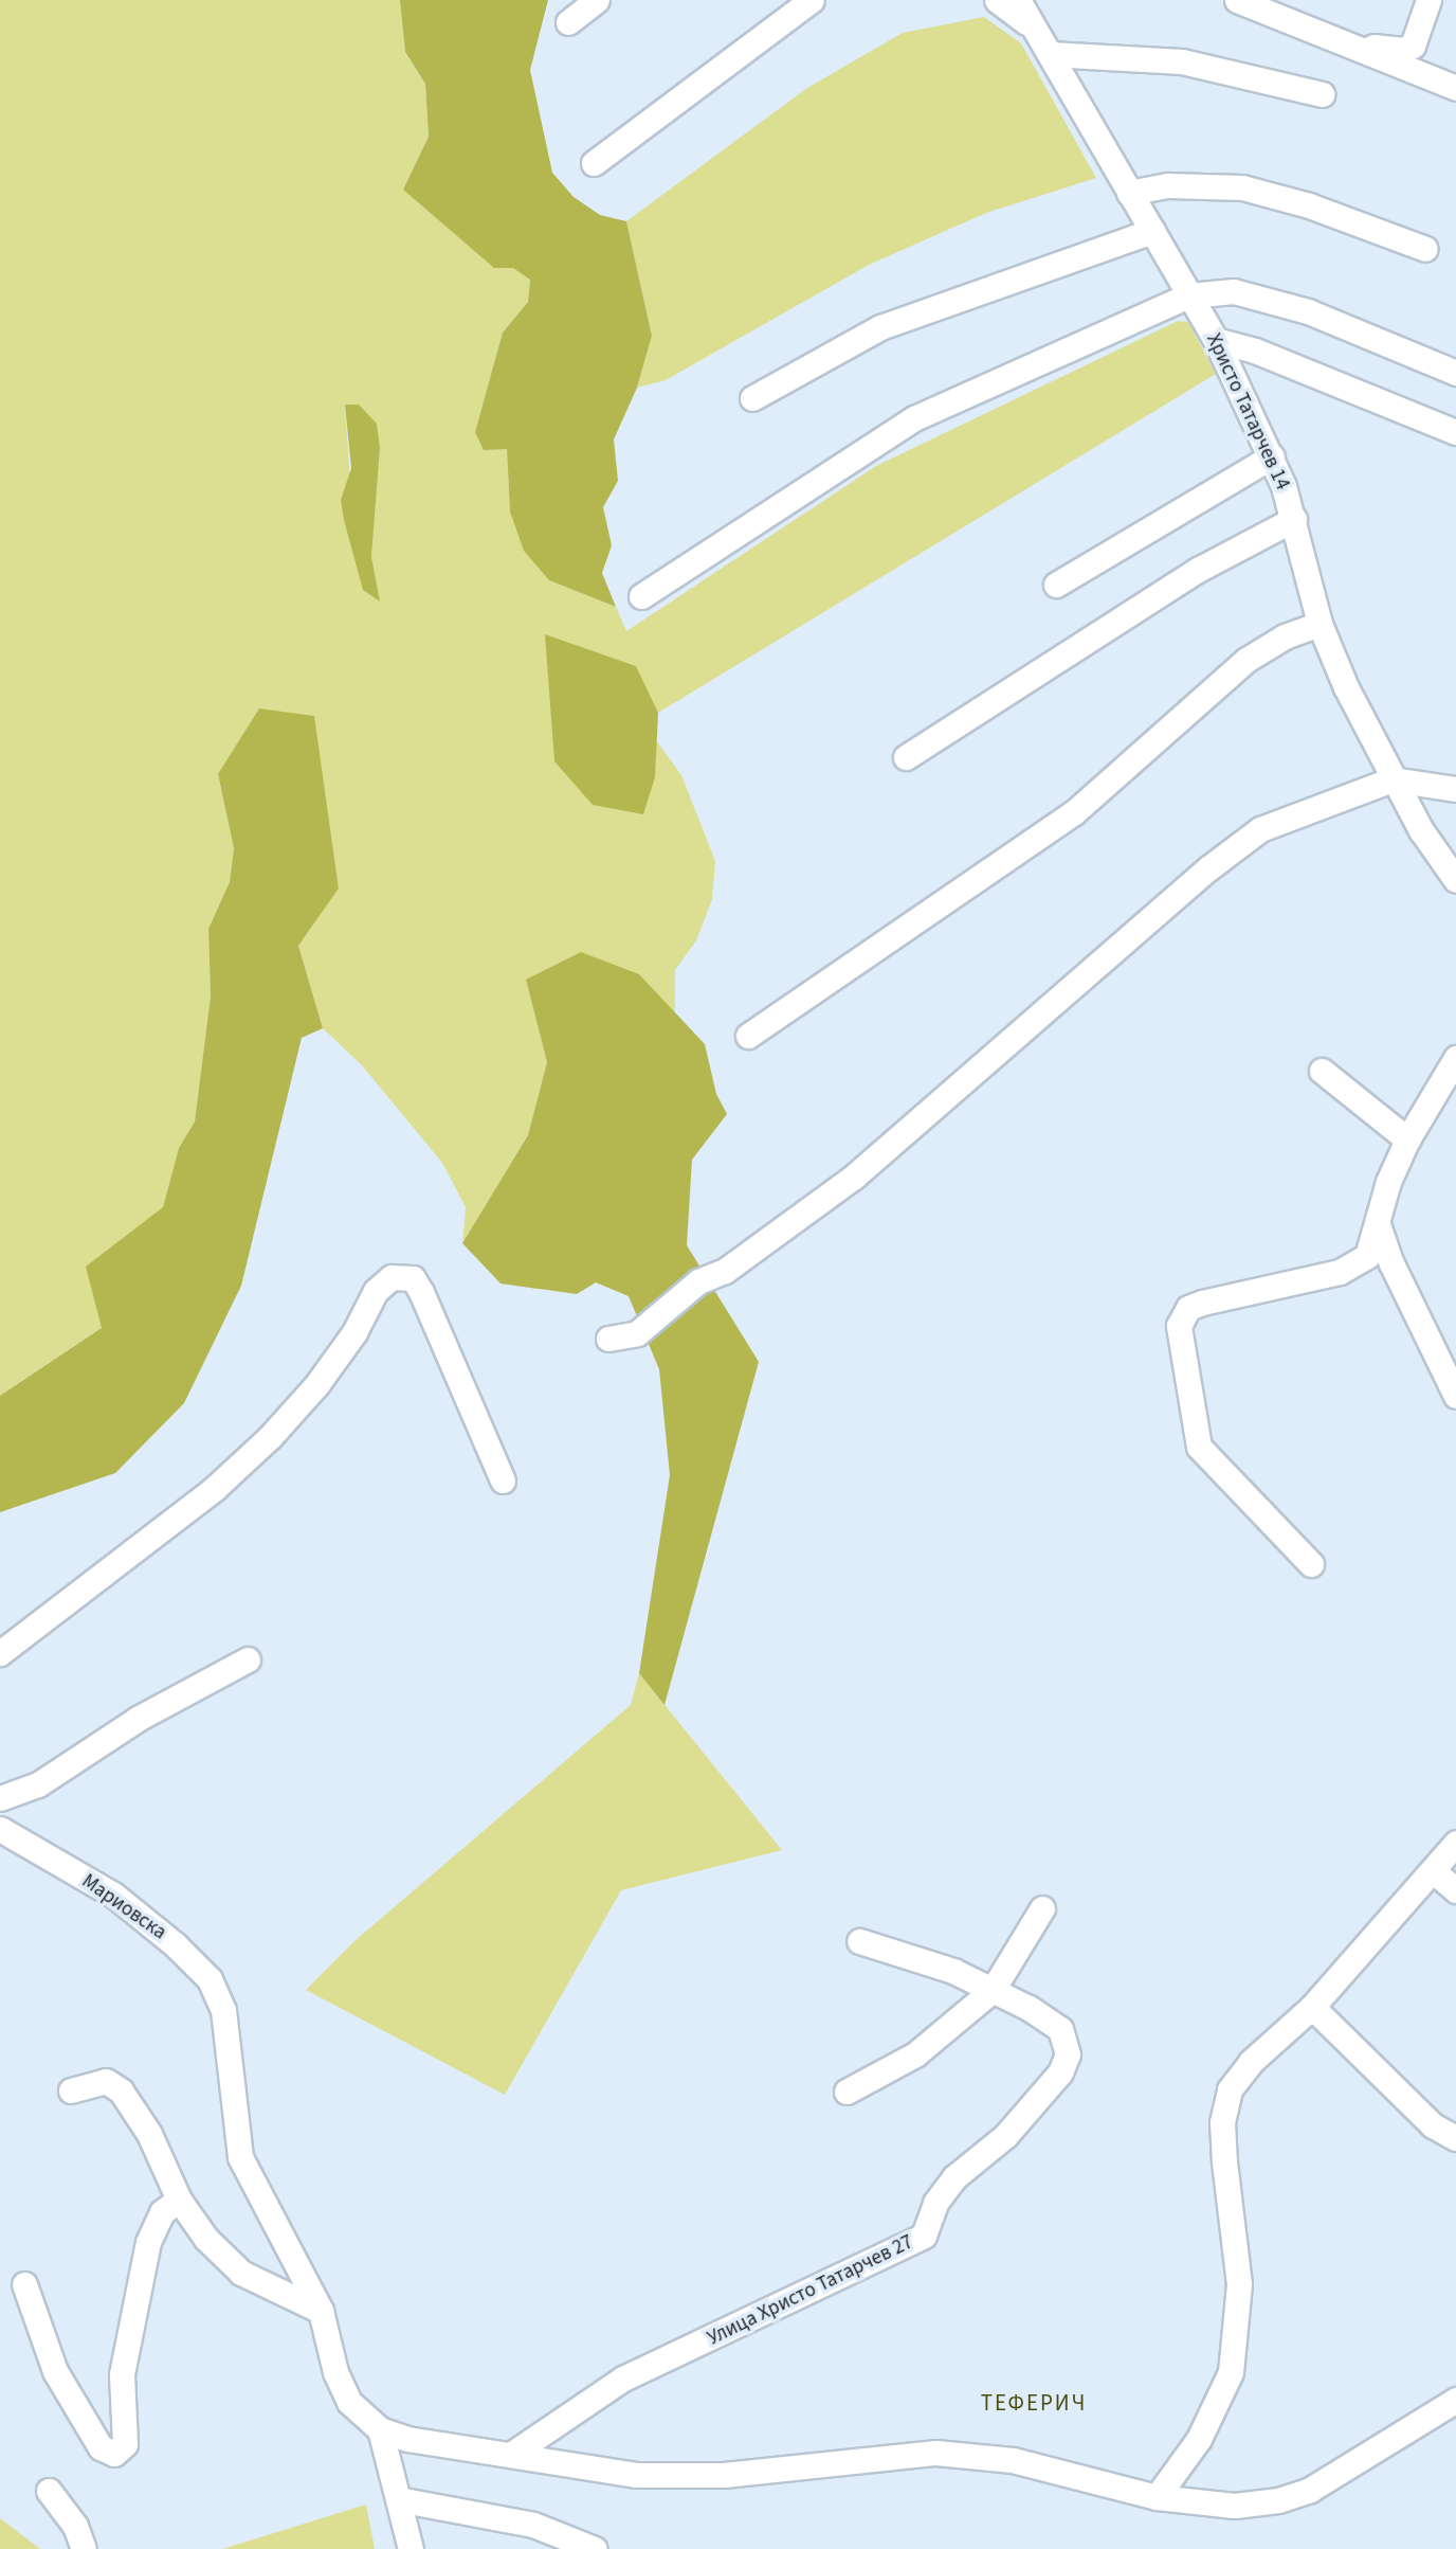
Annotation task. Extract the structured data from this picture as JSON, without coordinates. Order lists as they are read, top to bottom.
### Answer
{
  "streets": {
    "street": ["Христо Татарчев 14", "Мариовска", "Улица Христо Татарчев 27"]
  },
  "districts": ["ТЕФЕРИЧ"]
}
